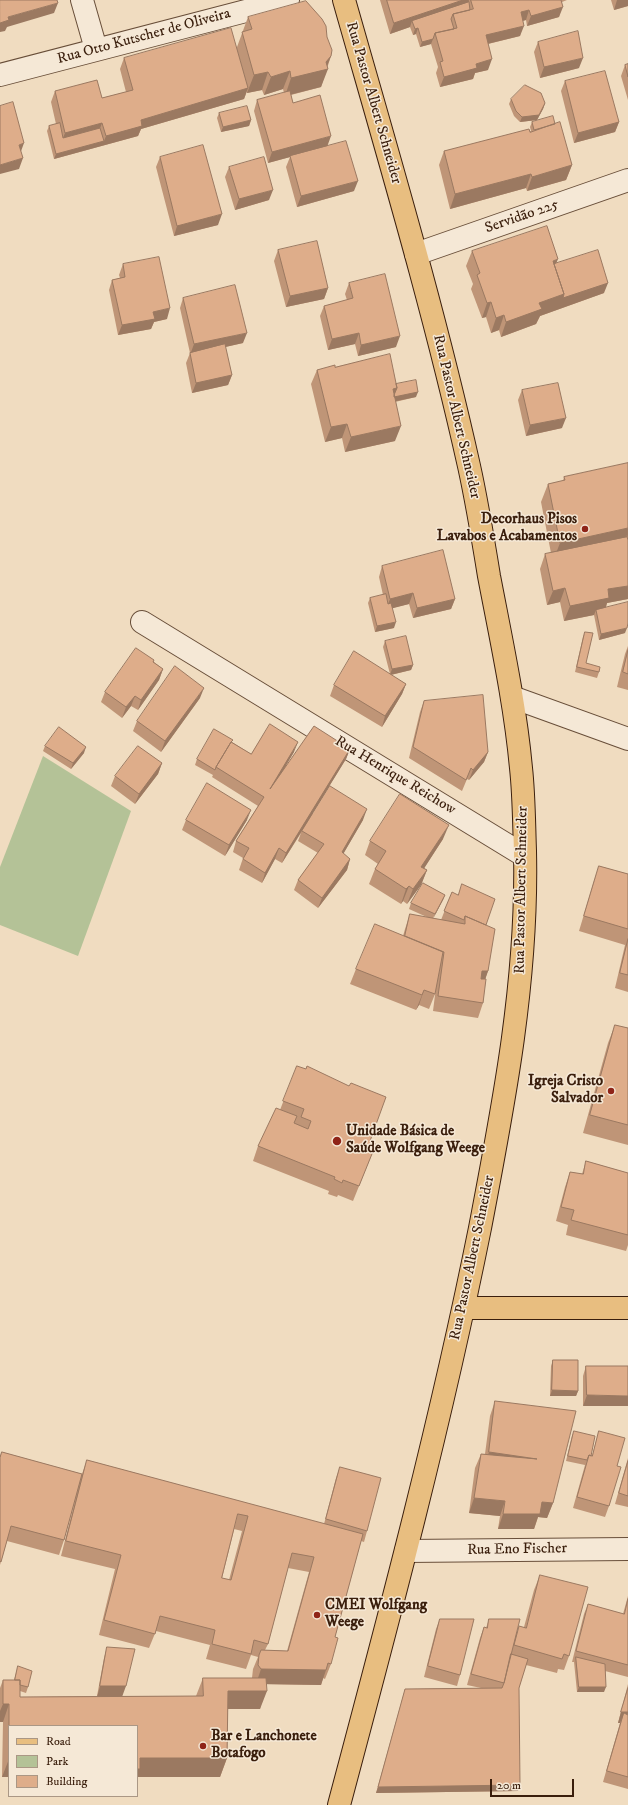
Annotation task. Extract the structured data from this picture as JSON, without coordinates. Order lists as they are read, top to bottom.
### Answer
{
  "streets": {
    "main road": ["Rua Pastor Albert Schneider"],
    "street": [
      "Rua Otto Kutscher de Oliveira",
      "Servidão 225",
      "Rua Henrique Reichow",
      "Rua Eno Fischer"
    ]
  },
  "crossings": [
    ["Rua Pastor Albert Schneider", "Servidão 225"],
    ["Rua Pastor Albert Schneider", "Rua Henrique Reichow"],
    ["Rua Pastor Albert Schneider", "Rua Eno Fischer"]
  ],
  "places": [
    "Decorhaus Pisos Lavabos e Acabamentos",
    "Igreja Cristo Salvador",
    "Unidade Básica de Saúde Wolfgang Weege",
    "CMEI Wolfgang Weege",
    "Bar e Lanchonete Botafogo"
  ],
  "legend": ["Road", "Park", "Building"],
  "scale_bar": "20 m"
}
